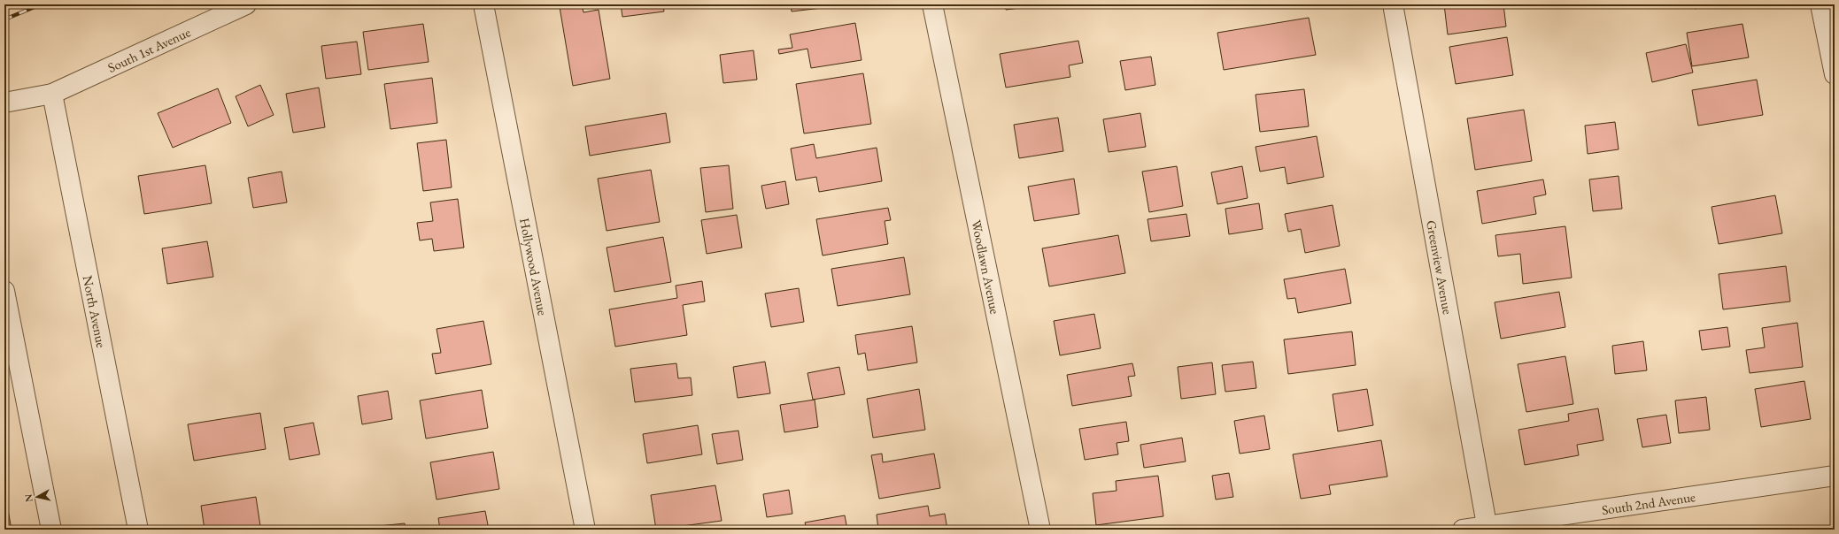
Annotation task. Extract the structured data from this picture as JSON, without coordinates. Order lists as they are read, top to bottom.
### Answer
{
  "streets": {
    "street": [
      "South 1st Avenue",
      "Hollywood Avenue",
      "Woodlawn Avenue",
      "Greenview Avenue",
      "North Avenue",
      "South 2nd Avenue"
    ]
  },
  "crossings": [
    ["South 1st Avenue", "North Avenue"],
    ["Greenview Avenue", "South 2nd Avenue"]
  ],
  "north": "left"
}
